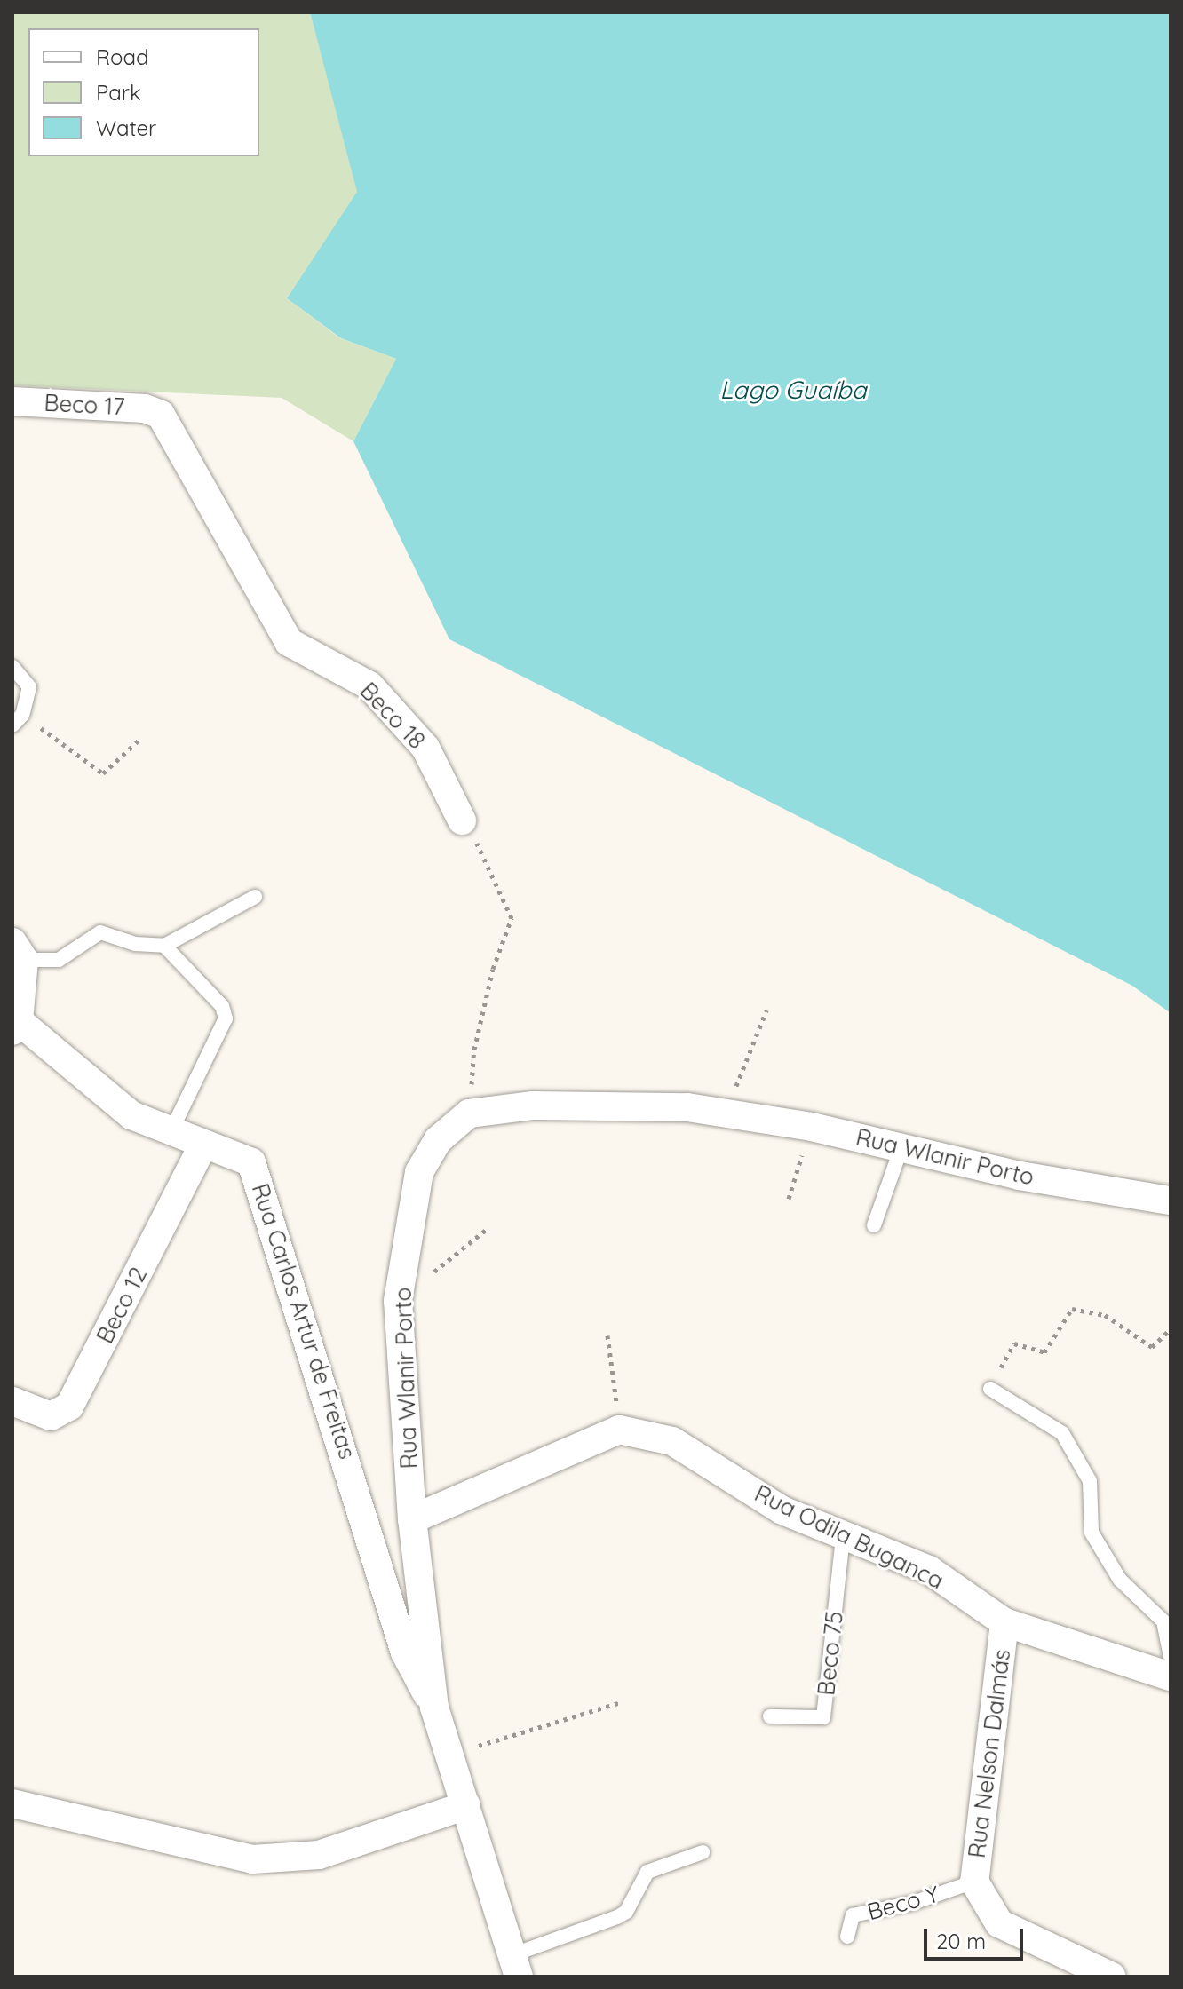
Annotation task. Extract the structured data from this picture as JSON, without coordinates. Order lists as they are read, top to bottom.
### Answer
{
  "streets": {
    "street": [
      "Beco 17",
      "Beco 18",
      "Rua Wlanir Porto",
      "Beco 12",
      "Rua Carlos Artur de Freitas",
      "Rua Odila Buganca",
      "Rua Nelson Dalmás"
    ],
    "lane": ["Beco 75", "Beco Y"]
  },
  "crossings": [
    ["Beco 17", "Beco 18"],
    ["Rua Wlanir Porto", "Rua Carlos Artur de Freitas"],
    ["Beco 12", "Rua Carlos Artur de Freitas"],
    ["Rua Odila Buganca", "Beco 75"],
    ["Rua Odila Buganca", "Rua Nelson Dalmás"],
    ["Rua Nelson Dalmás", "Beco Y"]
  ],
  "water": ["Lago Guaíba"],
  "legend": ["Road", "Park", "Water"],
  "scale_bar": "20 m"
}
